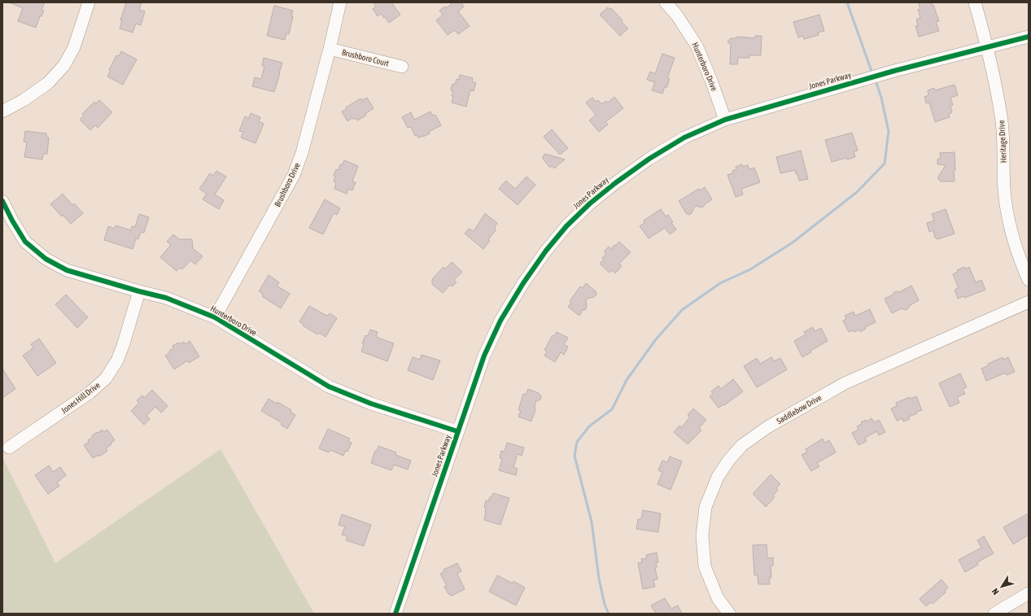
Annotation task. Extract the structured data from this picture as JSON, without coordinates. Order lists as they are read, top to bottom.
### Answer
{
  "streets": {
    "street": [
      "Brushboro Court",
      "Hunterboro Drive",
      "Jones Parkway",
      "Heritage Drive",
      "Brushboro Drive",
      "Jones Hill Drive",
      "Saddlebow Drive"
    ]
  },
  "crossings": [
    ["Brushboro Court", "Brushboro Drive"],
    ["Hunterboro Drive", "Jones Parkway"],
    ["Hunterboro Drive", "Brushboro Drive"],
    ["Hunterboro Drive", "Jones Hill Drive"],
    ["Jones Parkway", "Heritage Drive"]
  ],
  "north": "bottom left"
}
